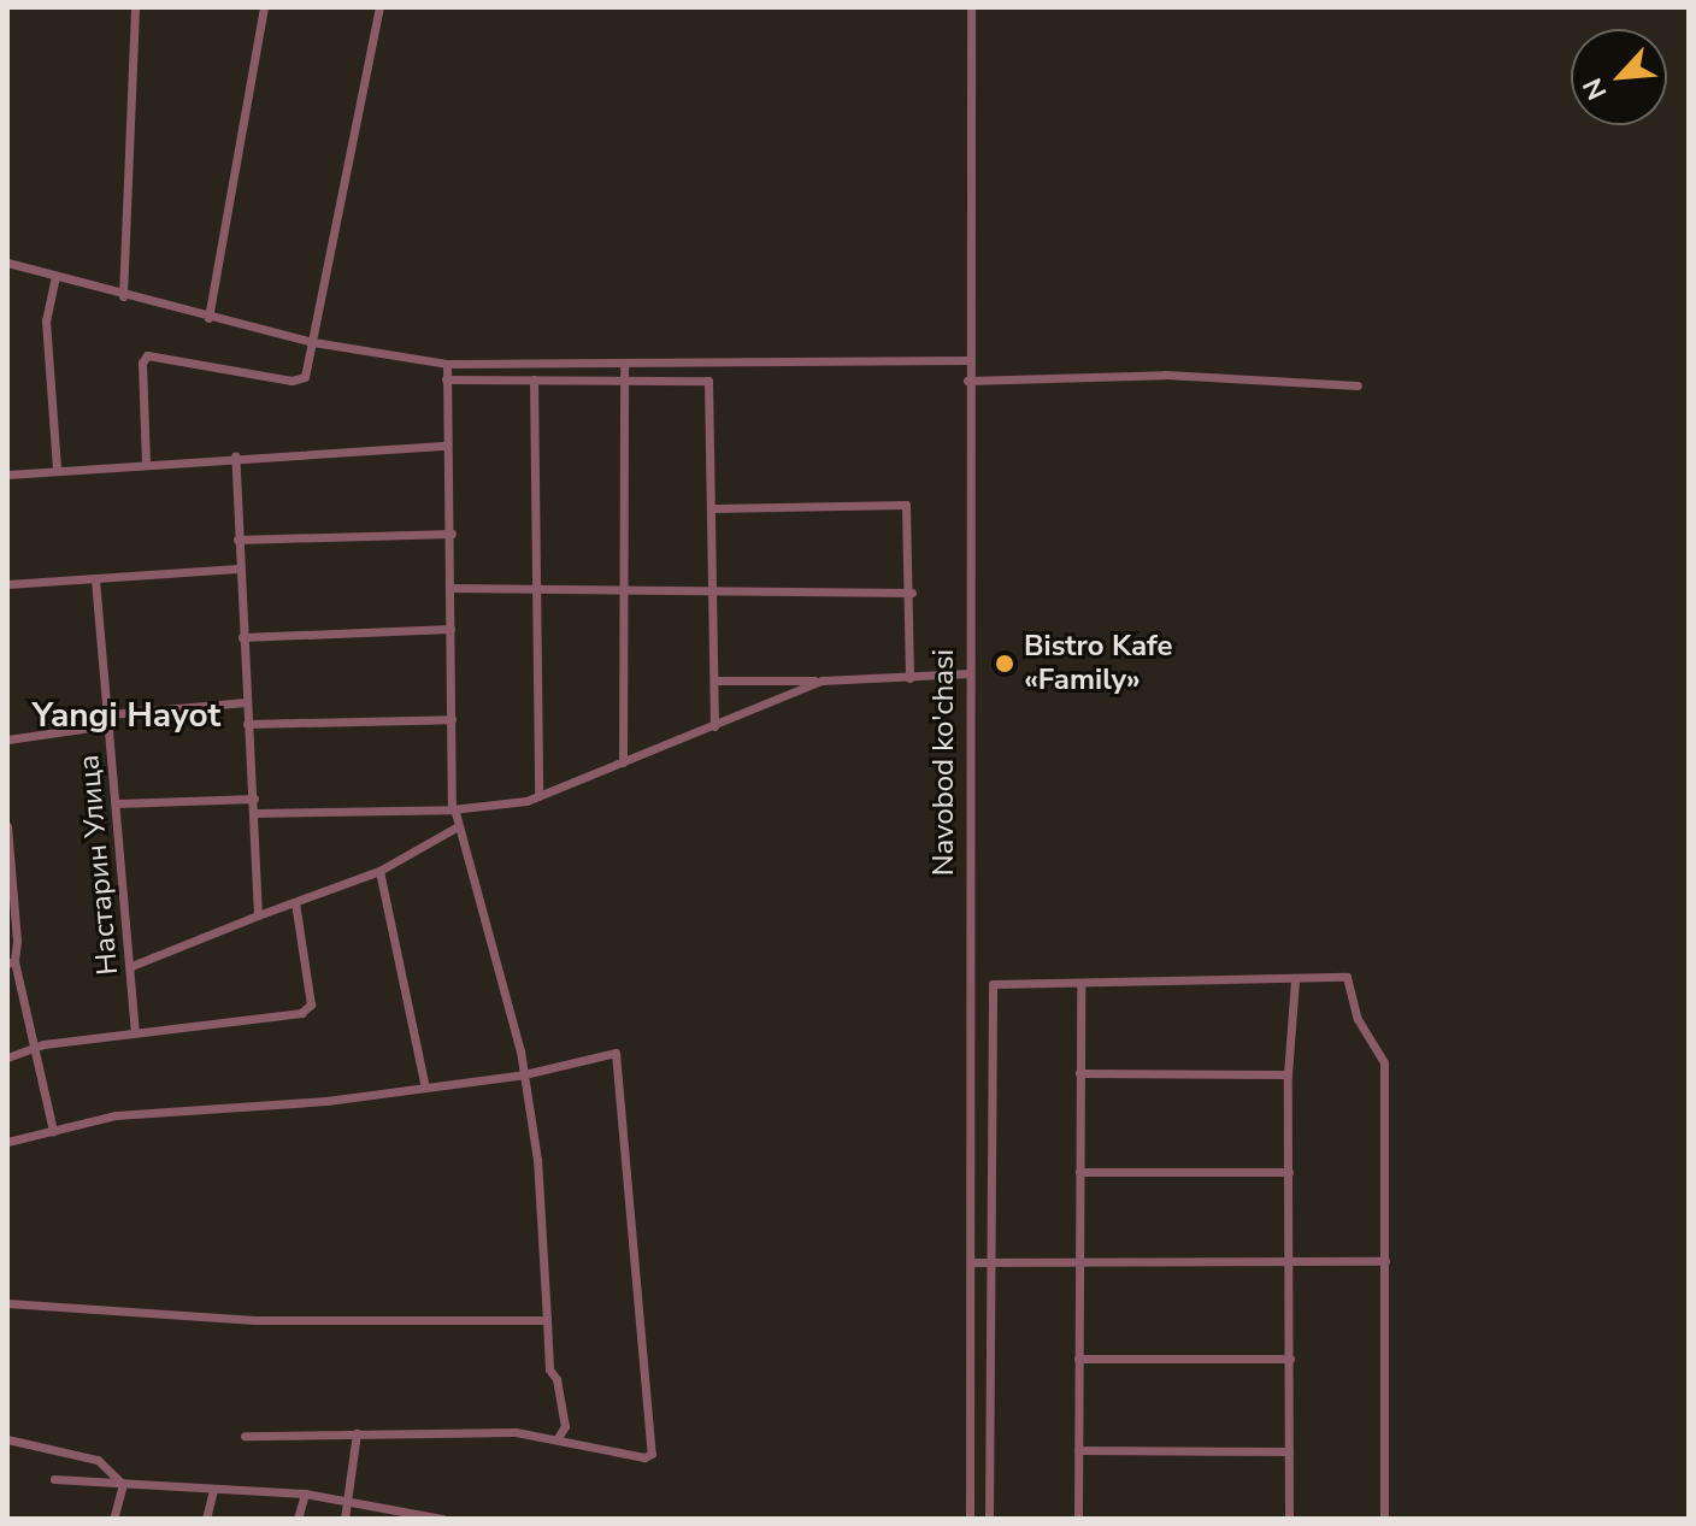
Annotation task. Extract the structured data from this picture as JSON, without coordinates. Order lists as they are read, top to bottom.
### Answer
{
  "streets": {
    "street": ["Navobod ko'chasi", "Настарин Улица"]
  },
  "districts": ["Yangi Hayot"],
  "places": ["Bistro Kafe «Family»"],
  "north": "bottom left"
}
